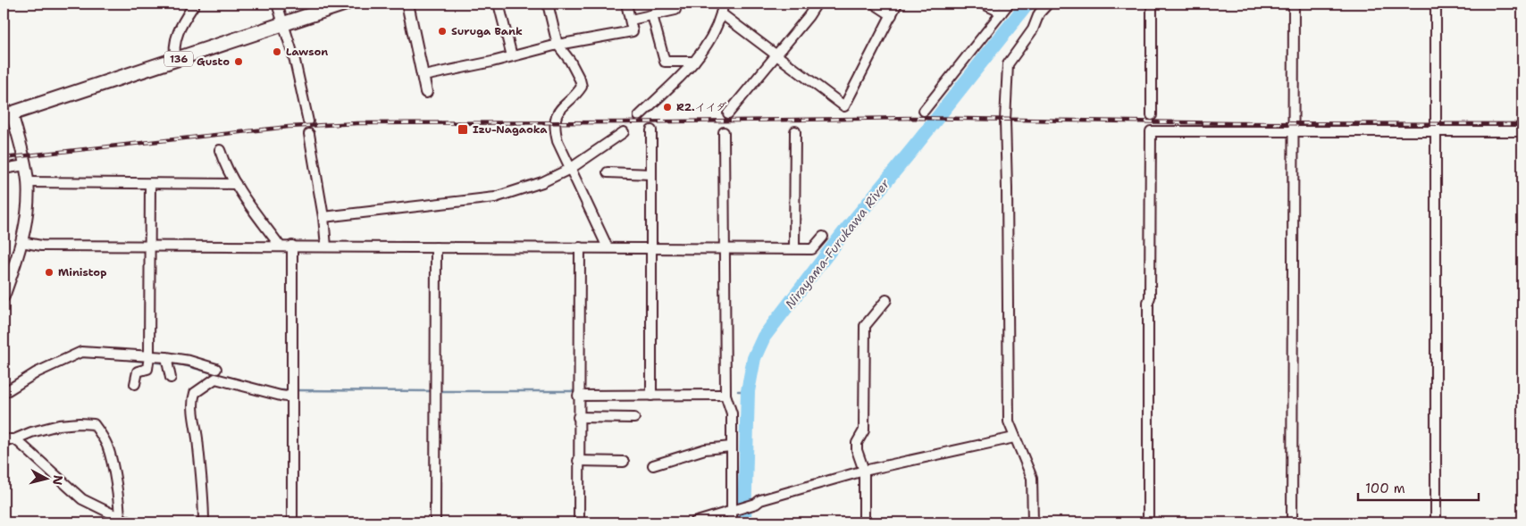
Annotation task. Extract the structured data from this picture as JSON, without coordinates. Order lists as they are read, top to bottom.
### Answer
{
  "streets": {
    "highway": ["136"]
  },
  "water": ["Nirayama-Furukawa River"],
  "places": {
    "other": [
      "Suruga Bank",
      "Lawson",
      "Gusto",
      "R2.イイダ",
      "Ministop"
    ],
    "transit": ["Izu-Nagaoka"]
  },
  "scale_bar": "100 m",
  "north": "right"
}
